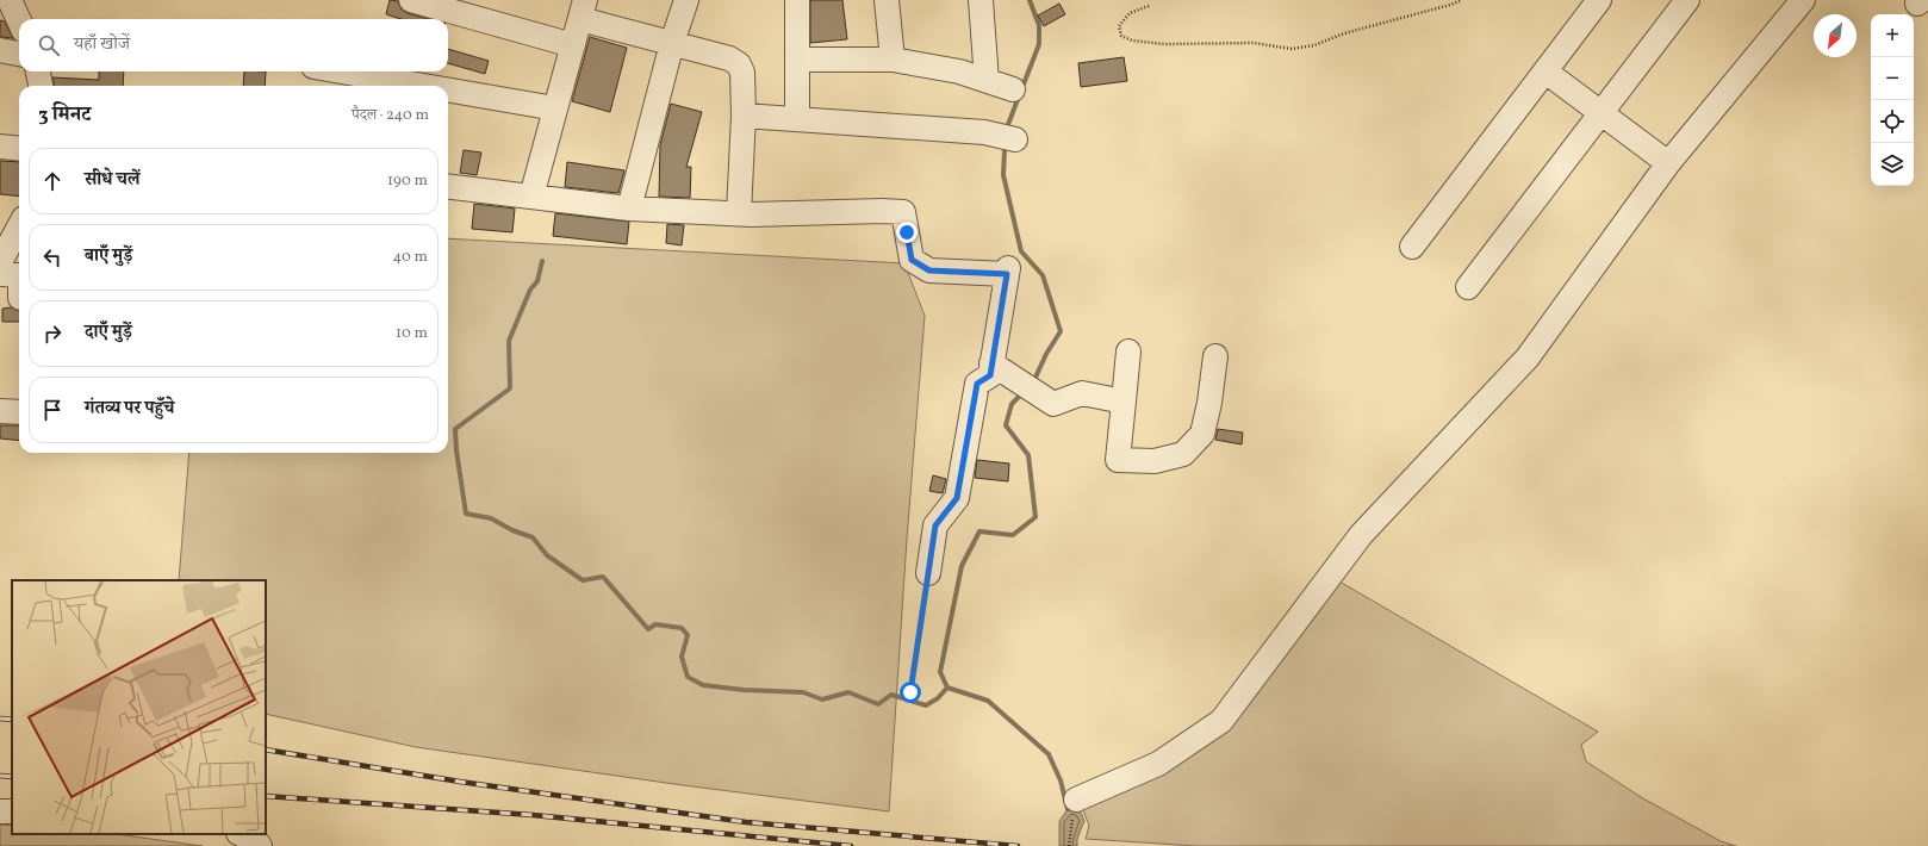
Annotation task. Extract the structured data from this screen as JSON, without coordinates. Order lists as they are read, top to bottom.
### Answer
{
  "north": "bottom left",
  "page": {
    "map_buttons": ["+", "−"],
    "search": "यहाँ खोजें",
    "heading": ["3 मिनट", "पैदल · 240 m"],
    "list": [
      ["सीधे चलें", "190 m"],
      ["बाएँ मुड़ें", "40 m"],
      ["दाएँ मुड़ें", "10 m"],
      "गंतव्य पर पहुँचे"
    ]
  }
}
